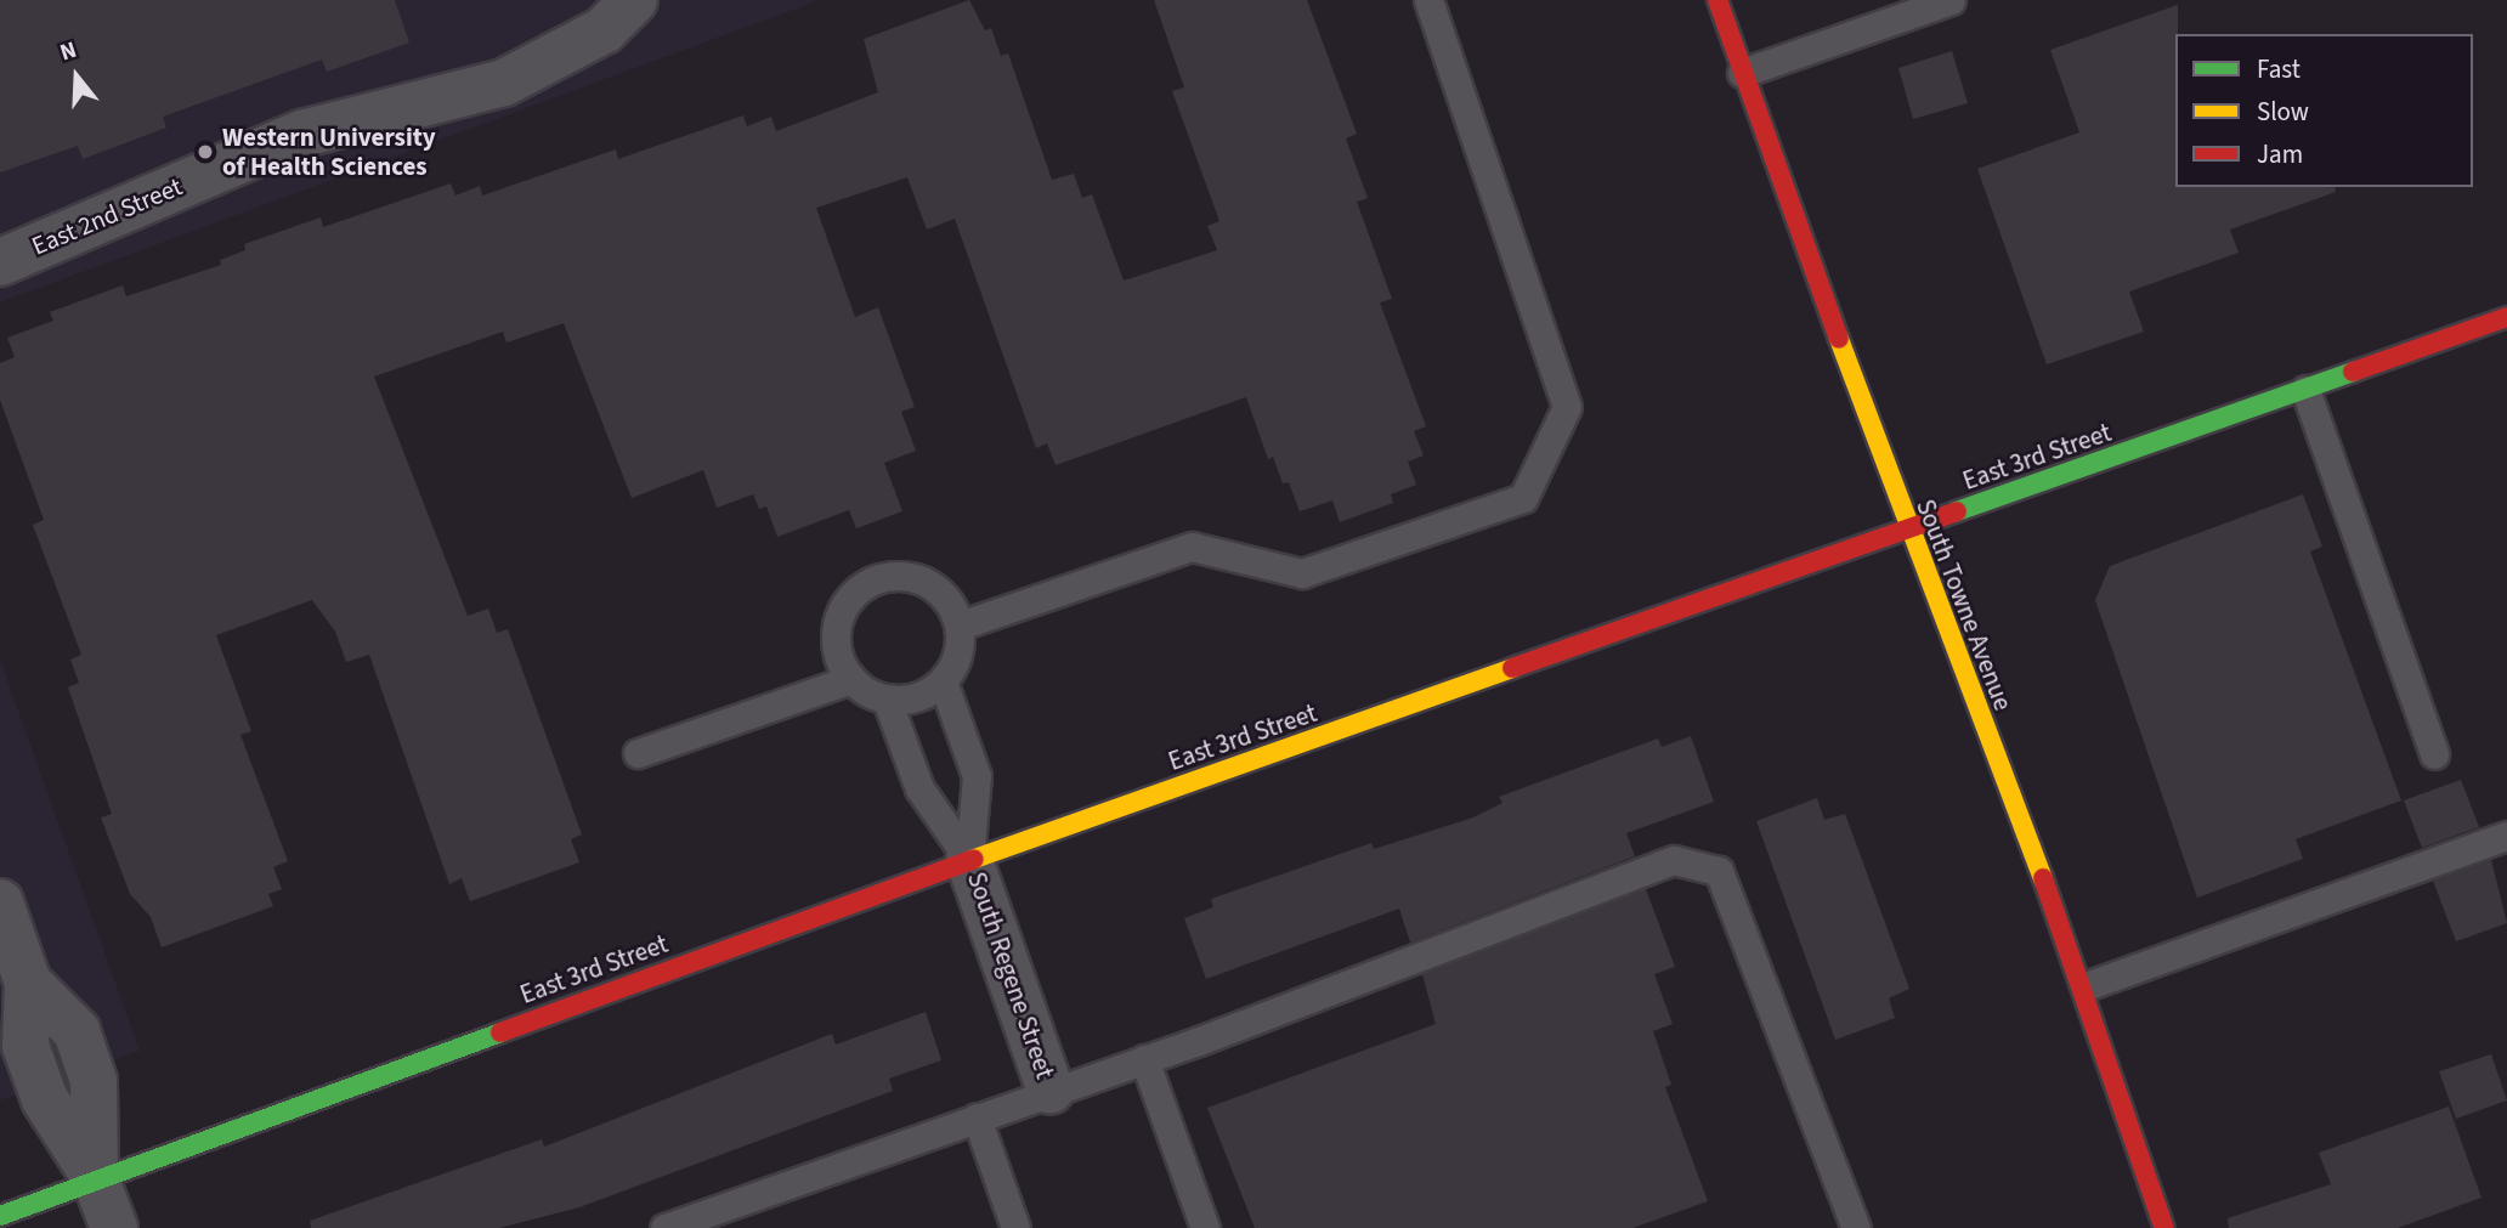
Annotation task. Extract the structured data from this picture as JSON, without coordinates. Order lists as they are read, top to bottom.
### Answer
{
  "streets": {
    "street": [
      "East 2nd Street",
      "East 3rd Street",
      "South Towne Avenue",
      "South Regene Street"
    ]
  },
  "crossings": [
    ["East 3rd Street", "South Towne Avenue"],
    ["East 3rd Street", "South Regene Street"]
  ],
  "places": ["Western University of Health Sciences"],
  "legend": ["Fast", "Slow", "Jam"],
  "north": "top"
}
